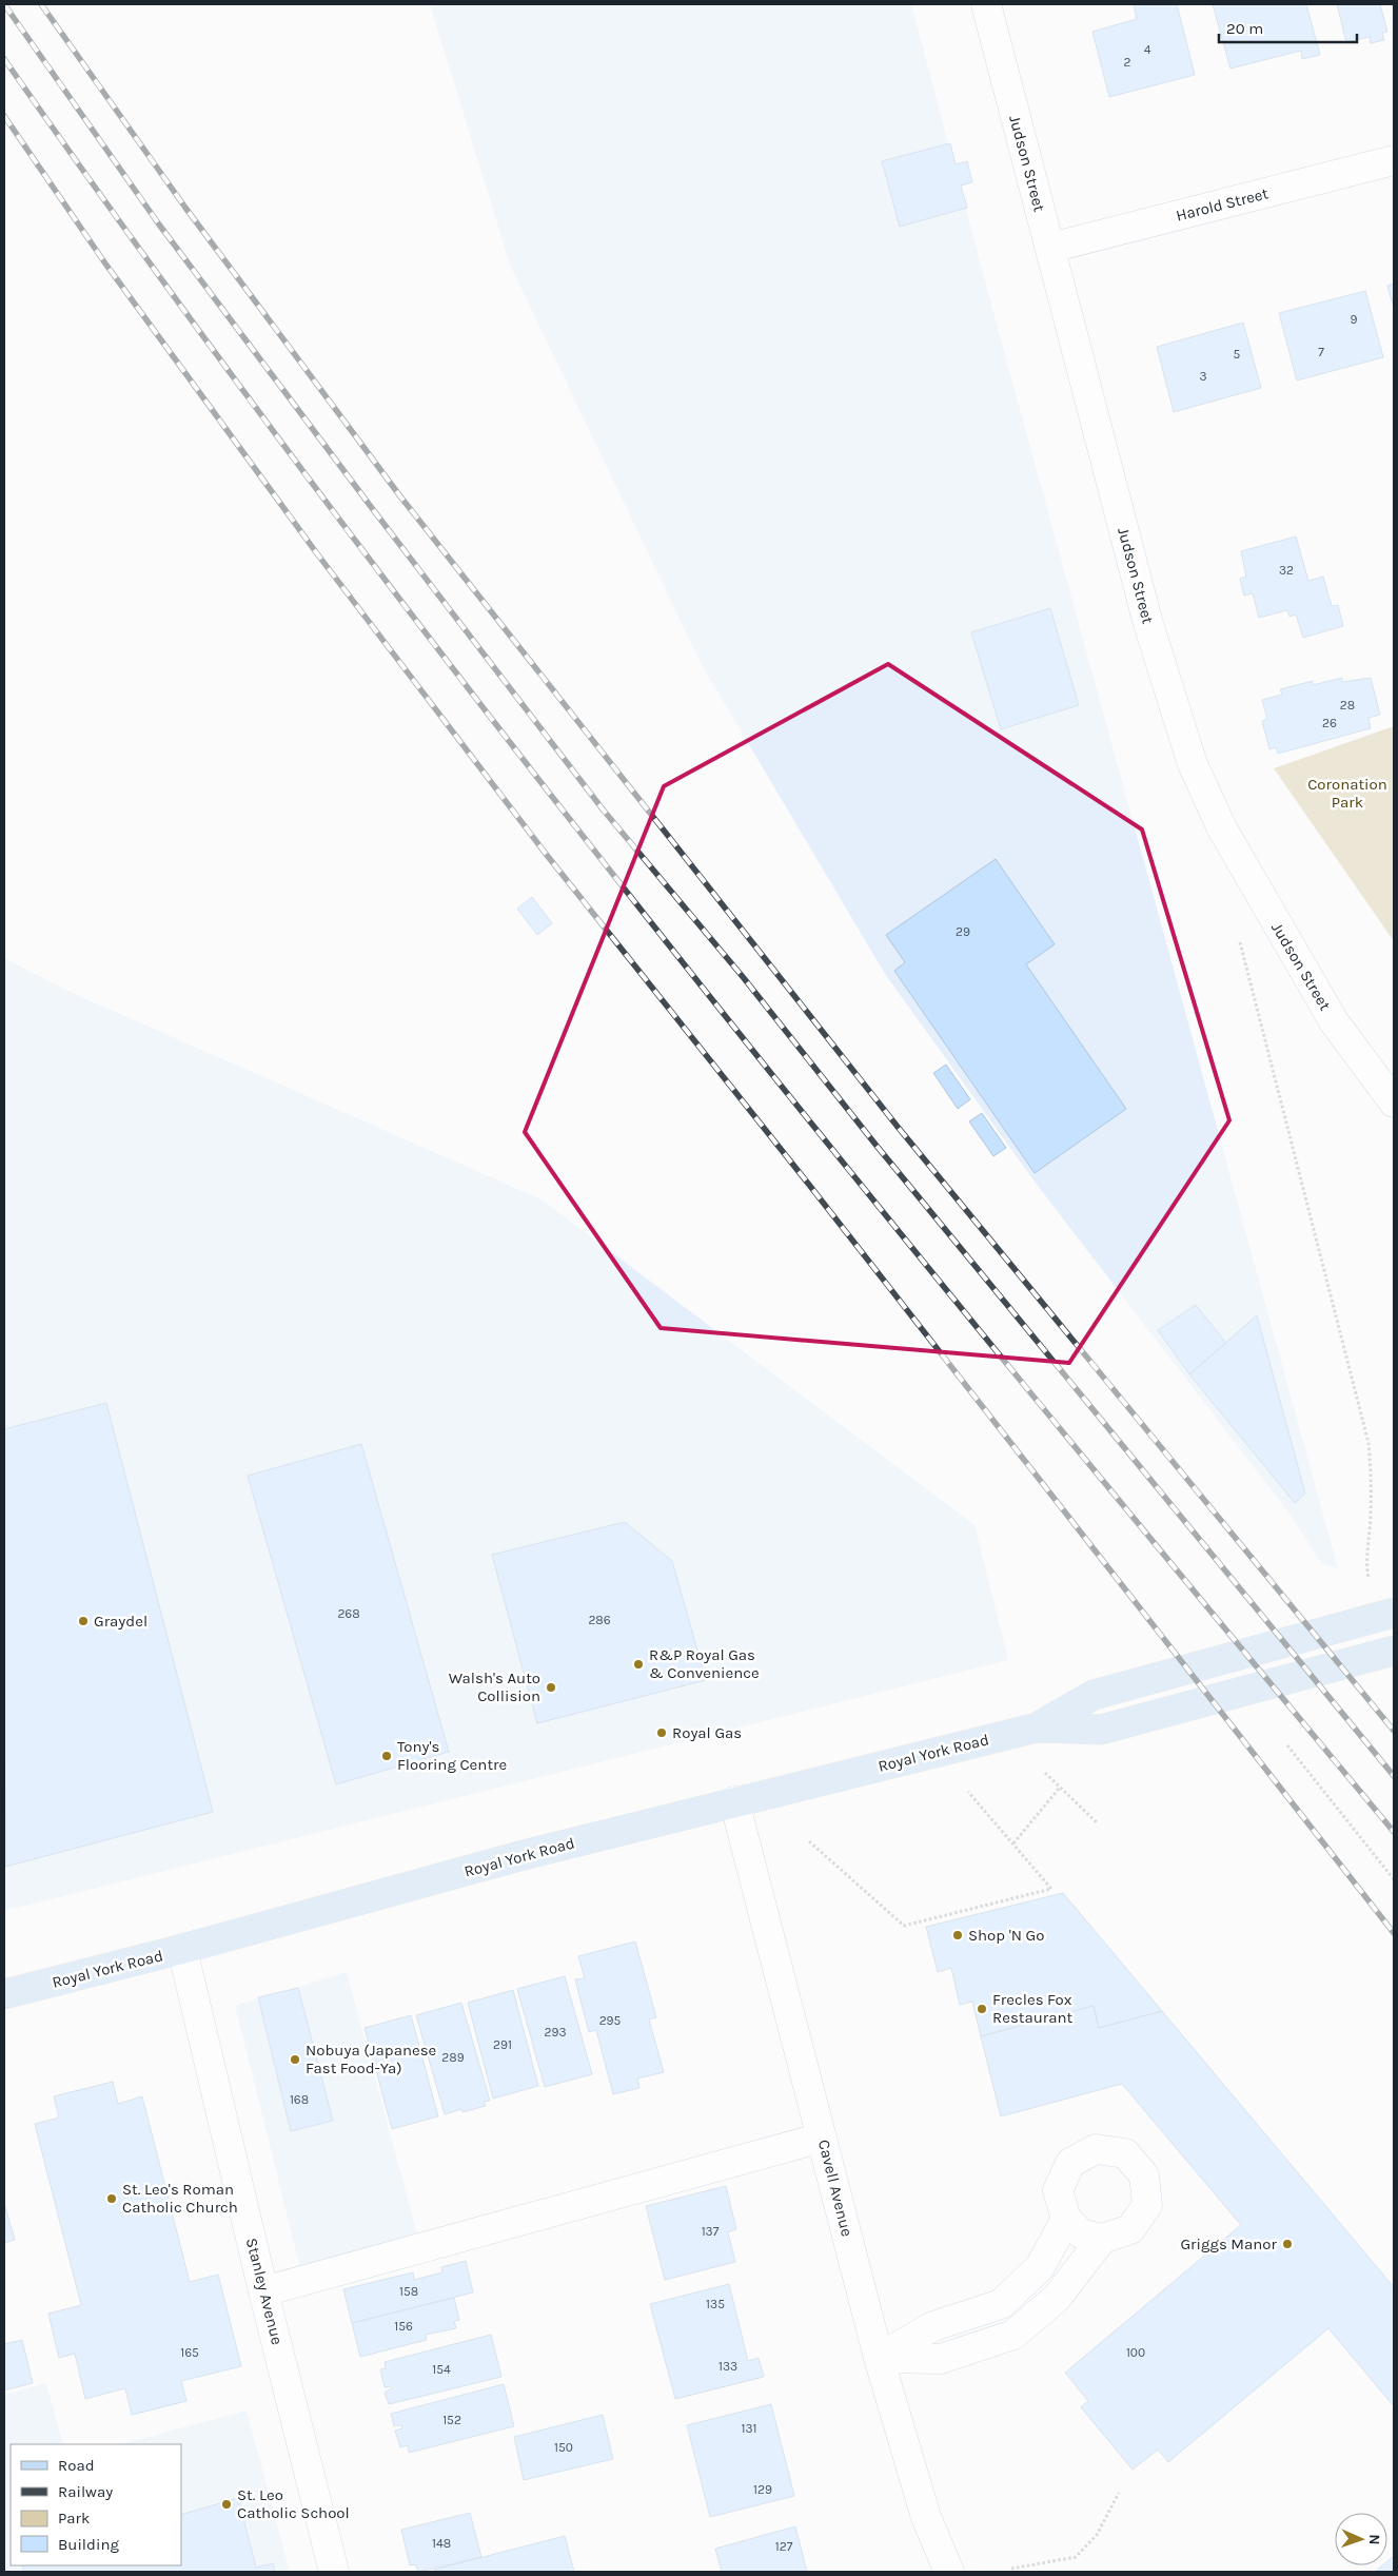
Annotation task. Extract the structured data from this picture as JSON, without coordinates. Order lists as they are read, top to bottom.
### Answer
{
  "streets": {
    "main road": ["Royal York Road"],
    "street": [
      "Judson Street",
      "Harold Street",
      "Cavell Avenue",
      "Stanley Avenue"
    ]
  },
  "crossings": [
    ["Judson Street", "Harold Street"],
    ["Royal York Road", "Cavell Avenue"],
    ["Royal York Road", "Stanley Avenue"]
  ],
  "parks": ["Coronation Park"],
  "places": [
    "Graydel",
    "R&P Royal Gas & Convenience",
    "Walsh's Auto Collision",
    "Royal Gas",
    "Tony's Flooring Centre",
    "Shop 'N Go",
    "Frecles Fox Restaurant",
    "Nobuya (Japanese Fast Food-Ya)",
    "St. Leo's Roman Catholic Church",
    "Griggs Manor",
    "St. Leo Catholic School"
  ],
  "house_numbers": [
    "4",
    "2",
    "9",
    "7",
    "5",
    "3",
    "32",
    "28",
    "26",
    "29",
    "268",
    "286",
    "295",
    "293",
    "291",
    "289",
    "168",
    "137",
    "158",
    "135",
    "156",
    "165",
    "100",
    "133",
    "154",
    "152",
    "131",
    "150",
    "129",
    "148",
    "127"
  ],
  "legend": [
    "Road",
    "Railway",
    "Park",
    "Building"
  ],
  "scale_bar": "20 m",
  "north": "right"
}
